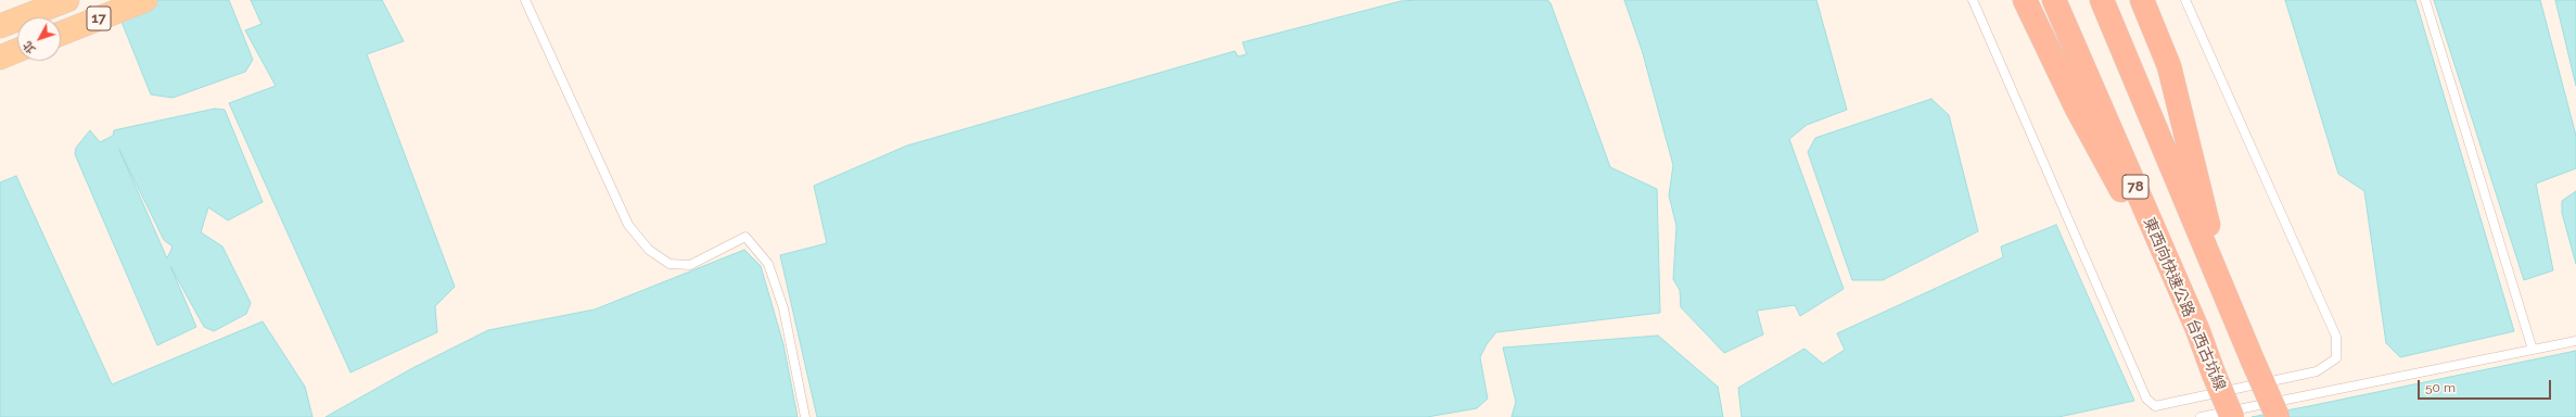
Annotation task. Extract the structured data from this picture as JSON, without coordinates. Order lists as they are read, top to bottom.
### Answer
{
  "streets": {
    "highway": ["78", "東西向快速公路 台西古坑線"],
    "main road": ["17"]
  },
  "scale_bar": "50 m",
  "north": "bottom left"
}
